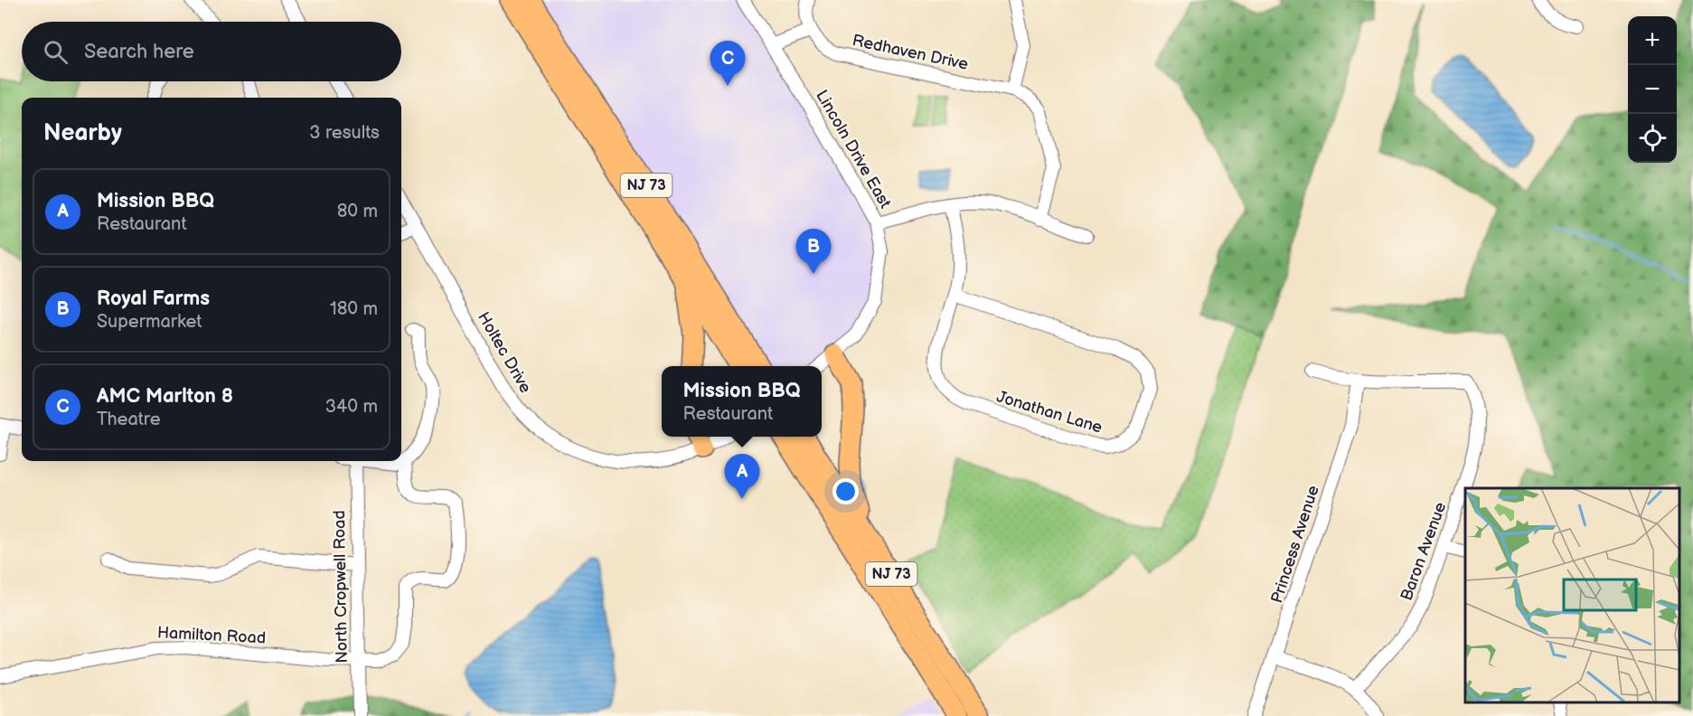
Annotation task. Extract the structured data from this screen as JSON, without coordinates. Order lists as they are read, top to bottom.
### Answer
{
  "streets": {
    "highway": ["NJ 73"],
    "street": [
      "Redhaven Drive",
      "Lincoln Drive East",
      "Holtec Drive",
      "Jonathan Lane",
      "Princess Avenue",
      "Baron Avenue",
      "North Cropwell Road",
      "Hamilton Road"
    ]
  },
  "crossings": [
    ["Princess Avenue", "Baron Avenue"],
    ["North Cropwell Road", "Hamilton Road"]
  ],
  "page": {
    "map_buttons": ["+", "−"],
    "search": "Search here",
    "pins": ["C", "B", "A"],
    "heading": ["Nearby", "3 results"],
    "list": [
      {
        "mark": "A",
        "name": "Mission BBQ",
        "note": "Restaurant",
        "value": "80 m"
      },
      {
        "mark": "B",
        "name": "Royal Farms",
        "note": "Supermarket",
        "value": "180 m"
      },
      {
        "mark": "C",
        "name": "AMC Marlton 8",
        "note": "Theatre",
        "value": "340 m"
      }
    ],
    "popup": ["Mission BBQ", "Restaurant"]
  }
}
